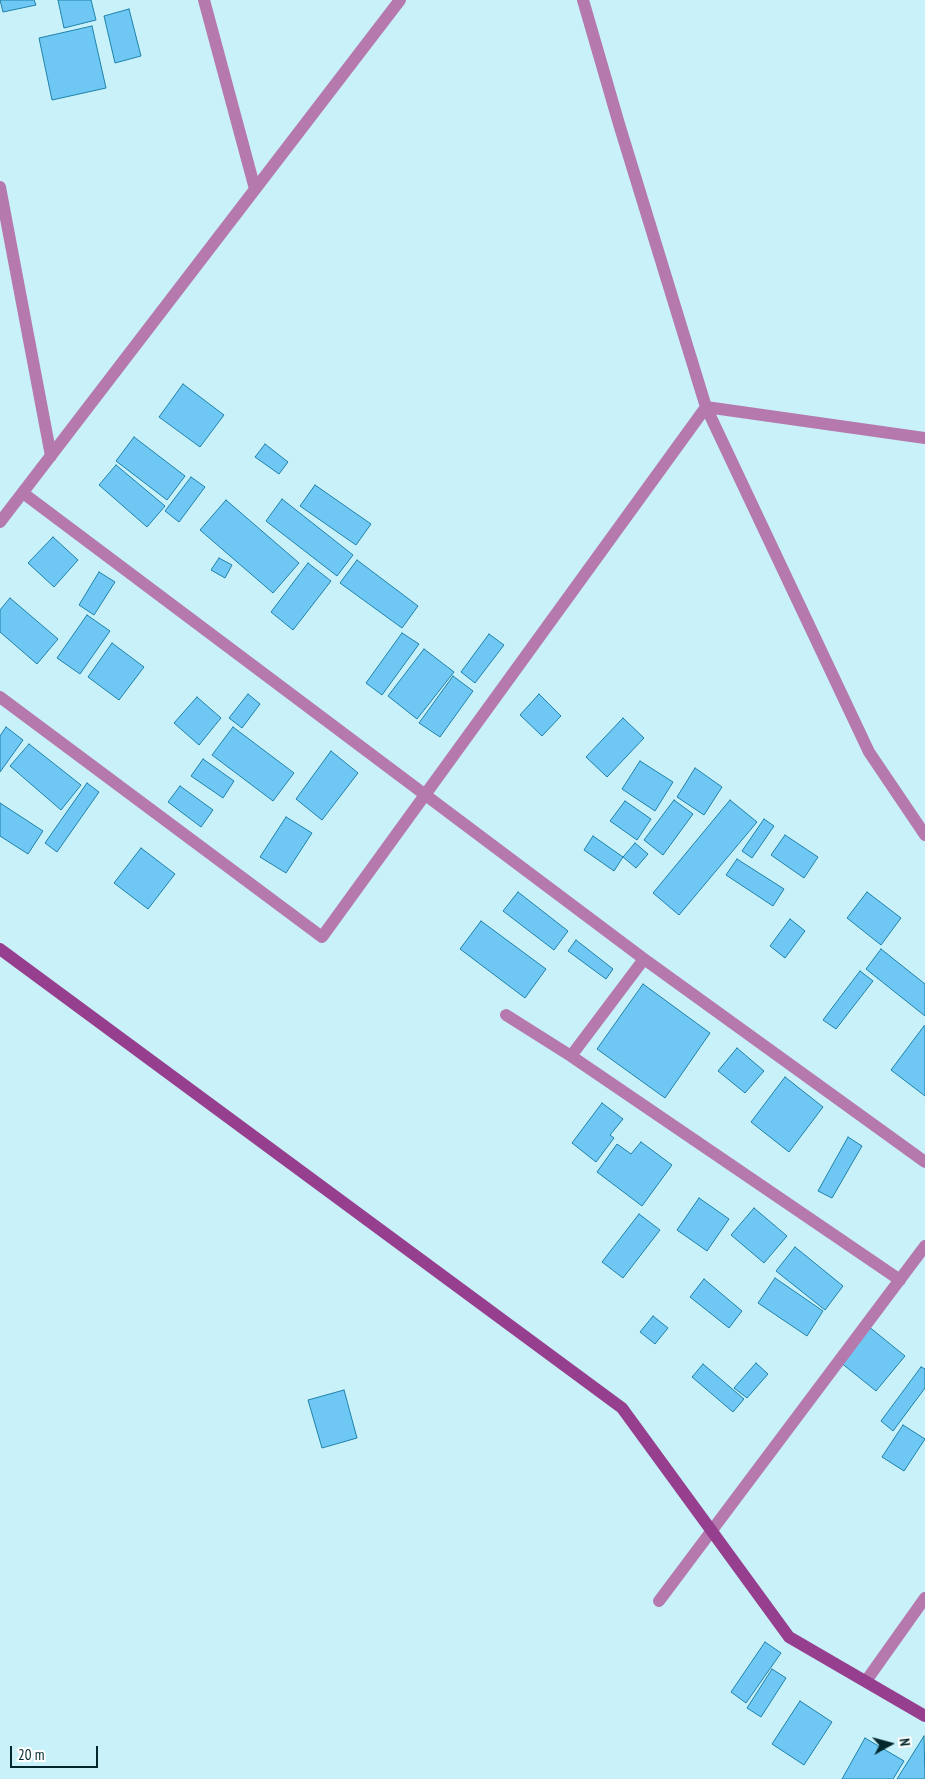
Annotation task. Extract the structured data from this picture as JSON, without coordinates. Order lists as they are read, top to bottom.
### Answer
{
  "scale_bar": "20 m",
  "north": "right"
}
